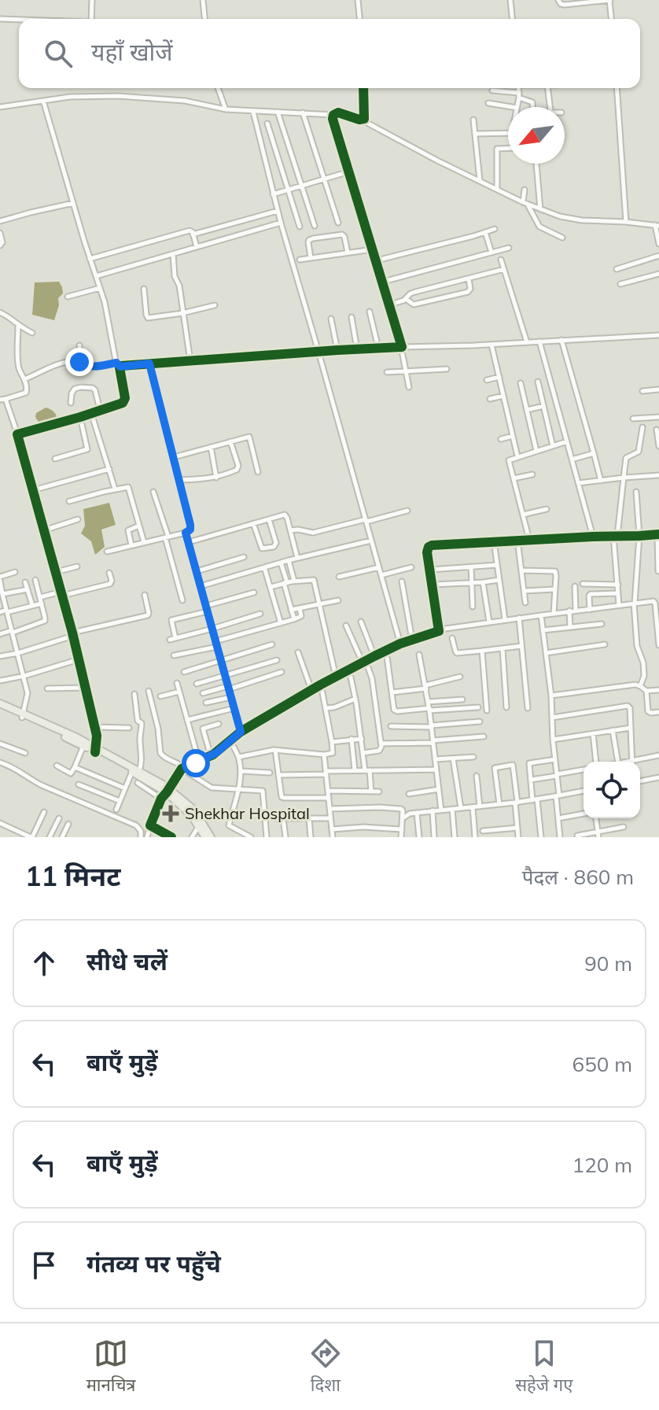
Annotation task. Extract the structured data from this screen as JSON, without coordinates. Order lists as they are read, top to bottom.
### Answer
{
  "places": {
    "health": ["Shekhar Hospital"]
  },
  "north": "bottom left",
  "page": {
    "search": "यहाँ खोजें",
    "heading": ["11 मिनट", "पैदल · 860 m"],
    "list": [
      ["सीधे चलें", "90 m"],
      ["बाएँ मुड़ें", "650 m"],
      ["बाएँ मुड़ें", "120 m"],
      "गंतव्य पर पहुँचे"
    ],
    "nav": ["मानचित्र", "दिशा", "सहेजे गए"]
  }
}
